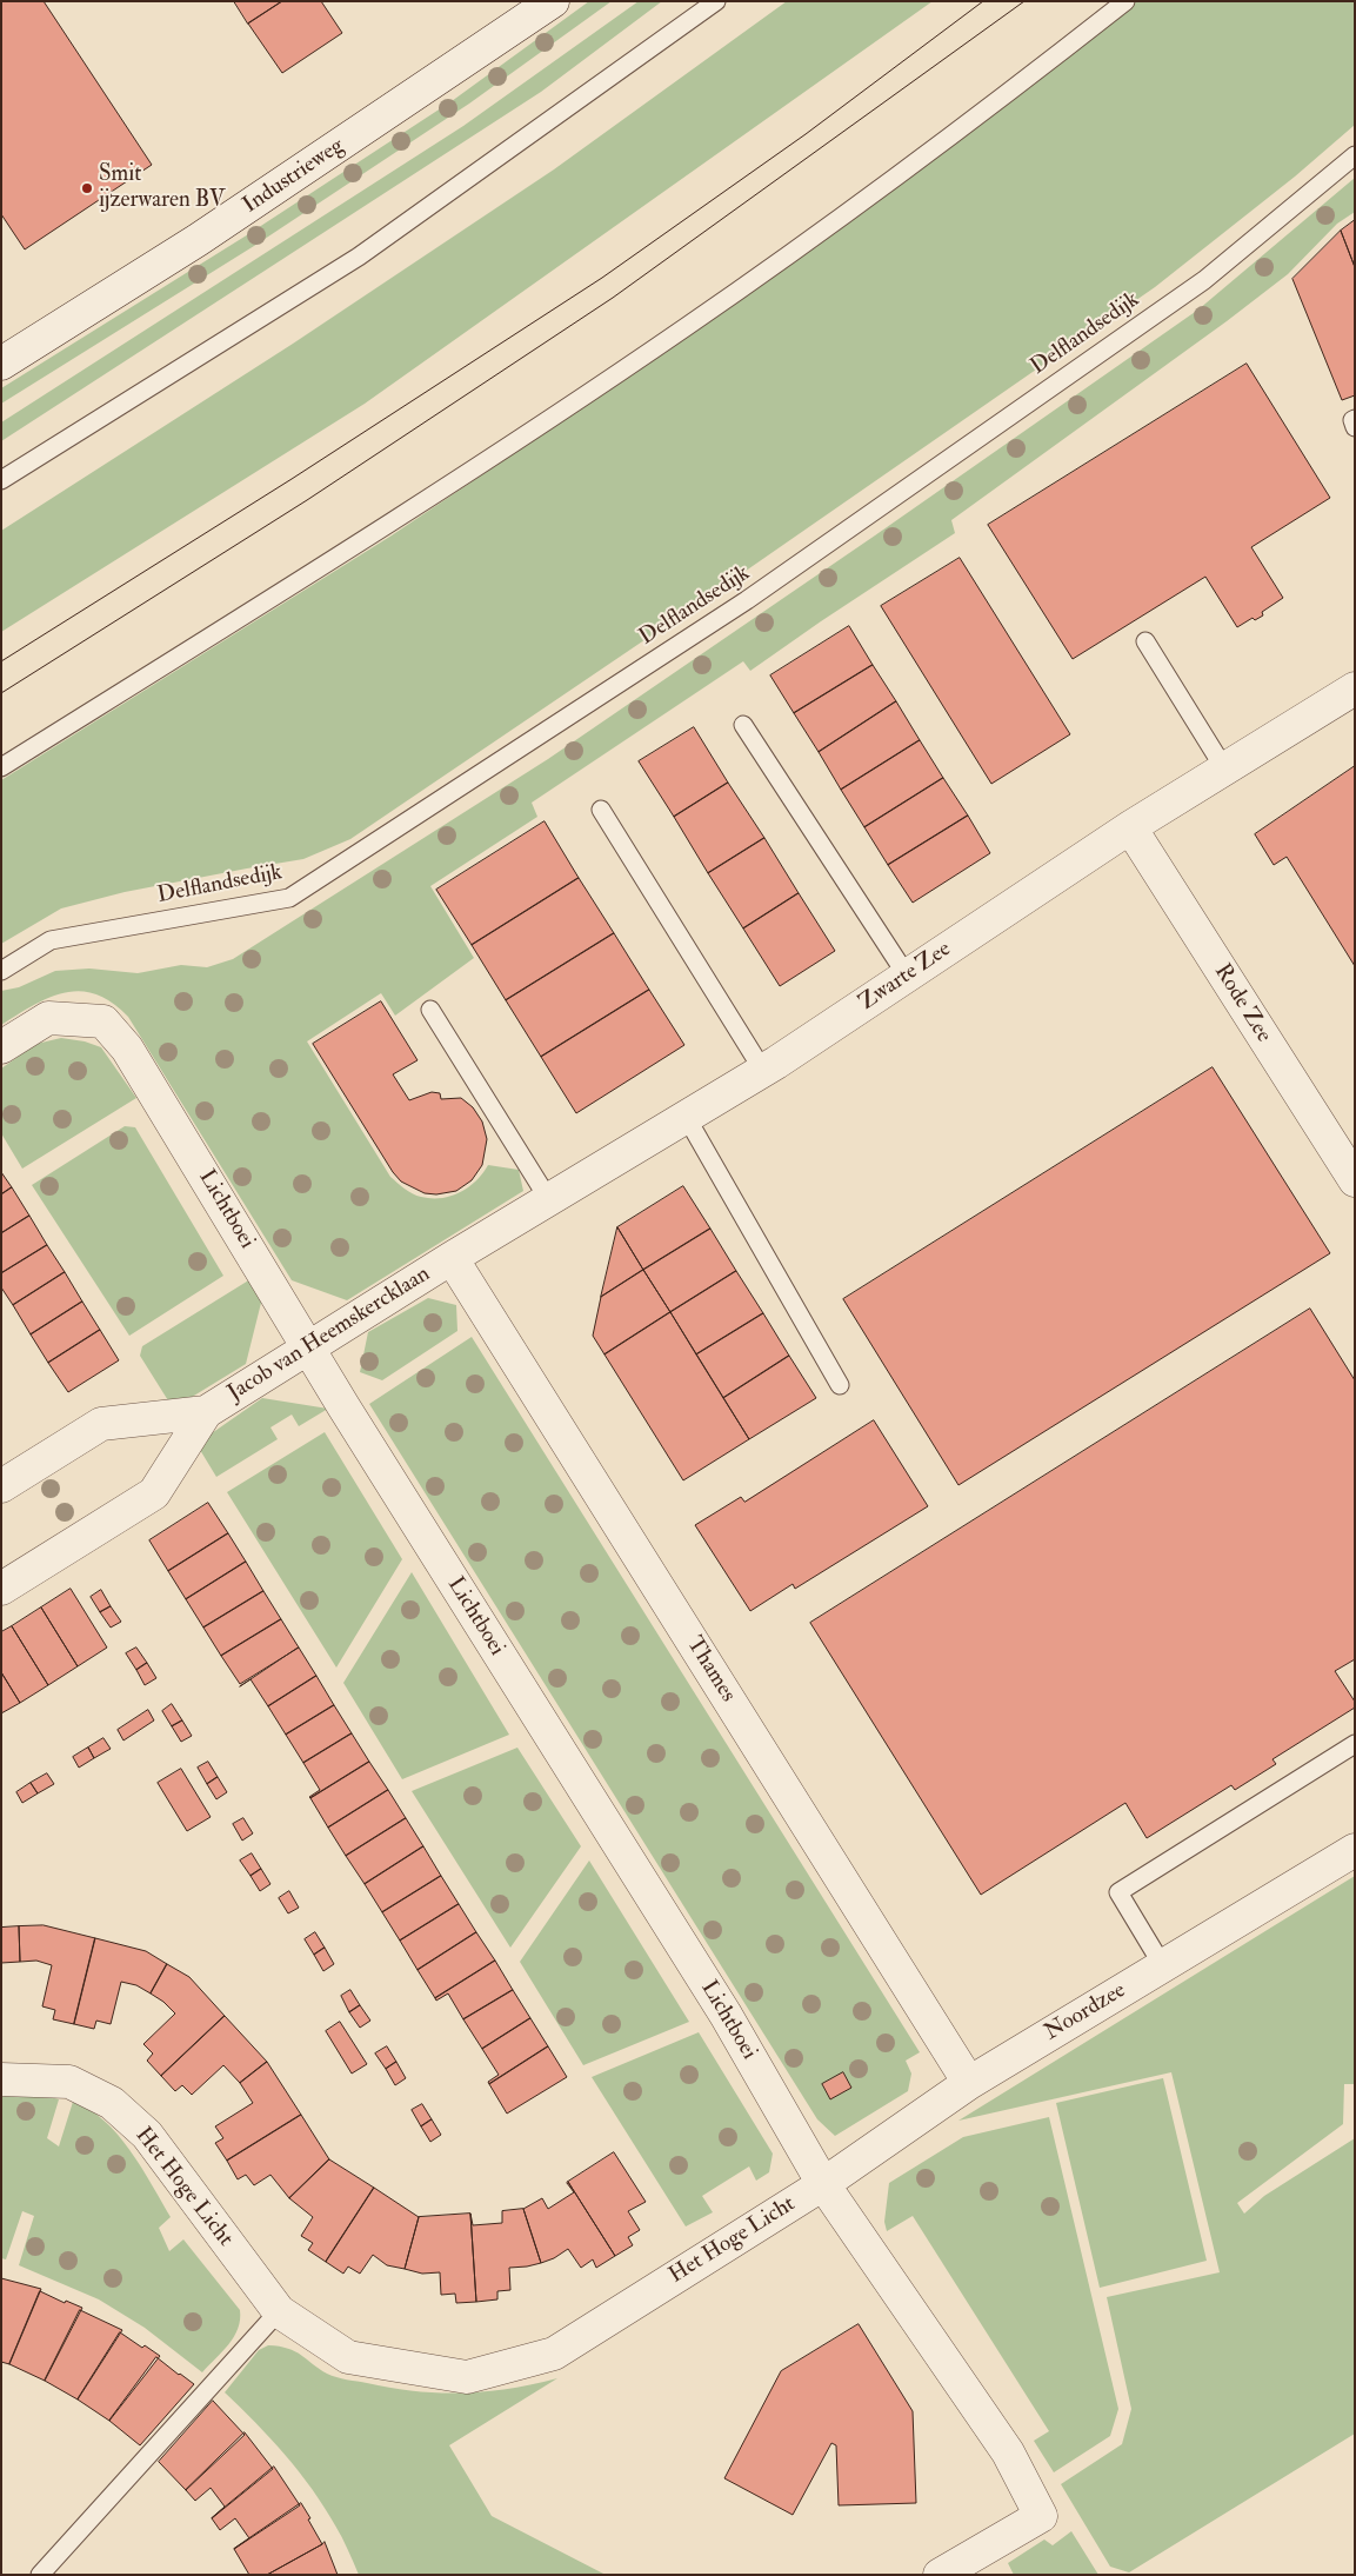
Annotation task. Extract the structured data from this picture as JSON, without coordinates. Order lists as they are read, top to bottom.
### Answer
{
  "streets": {
    "street": [
      "Industrieweg",
      "Zwarte Zee",
      "Rode Zee",
      "Lichtboei",
      "Jacob van Heemskercklaan",
      "Thames",
      "Noordzee",
      "Het Hoge Licht"
    ],
    "lane": ["Delflandsedijk"]
  },
  "crossings": [
    ["Zwarte Zee", "Rode Zee"],
    ["Zwarte Zee", "Jacob van Heemskercklaan"],
    ["Zwarte Zee", "Thames"],
    ["Lichtboei", "Jacob van Heemskercklaan"],
    ["Lichtboei", "Noordzee"],
    ["Lichtboei", "Het Hoge Licht"],
    ["Jacob van Heemskercklaan", "Thames"],
    ["Thames", "Noordzee"],
    ["Noordzee", "Het Hoge Licht"]
  ],
  "places": ["Smit ijzerwaren BV"]
}
